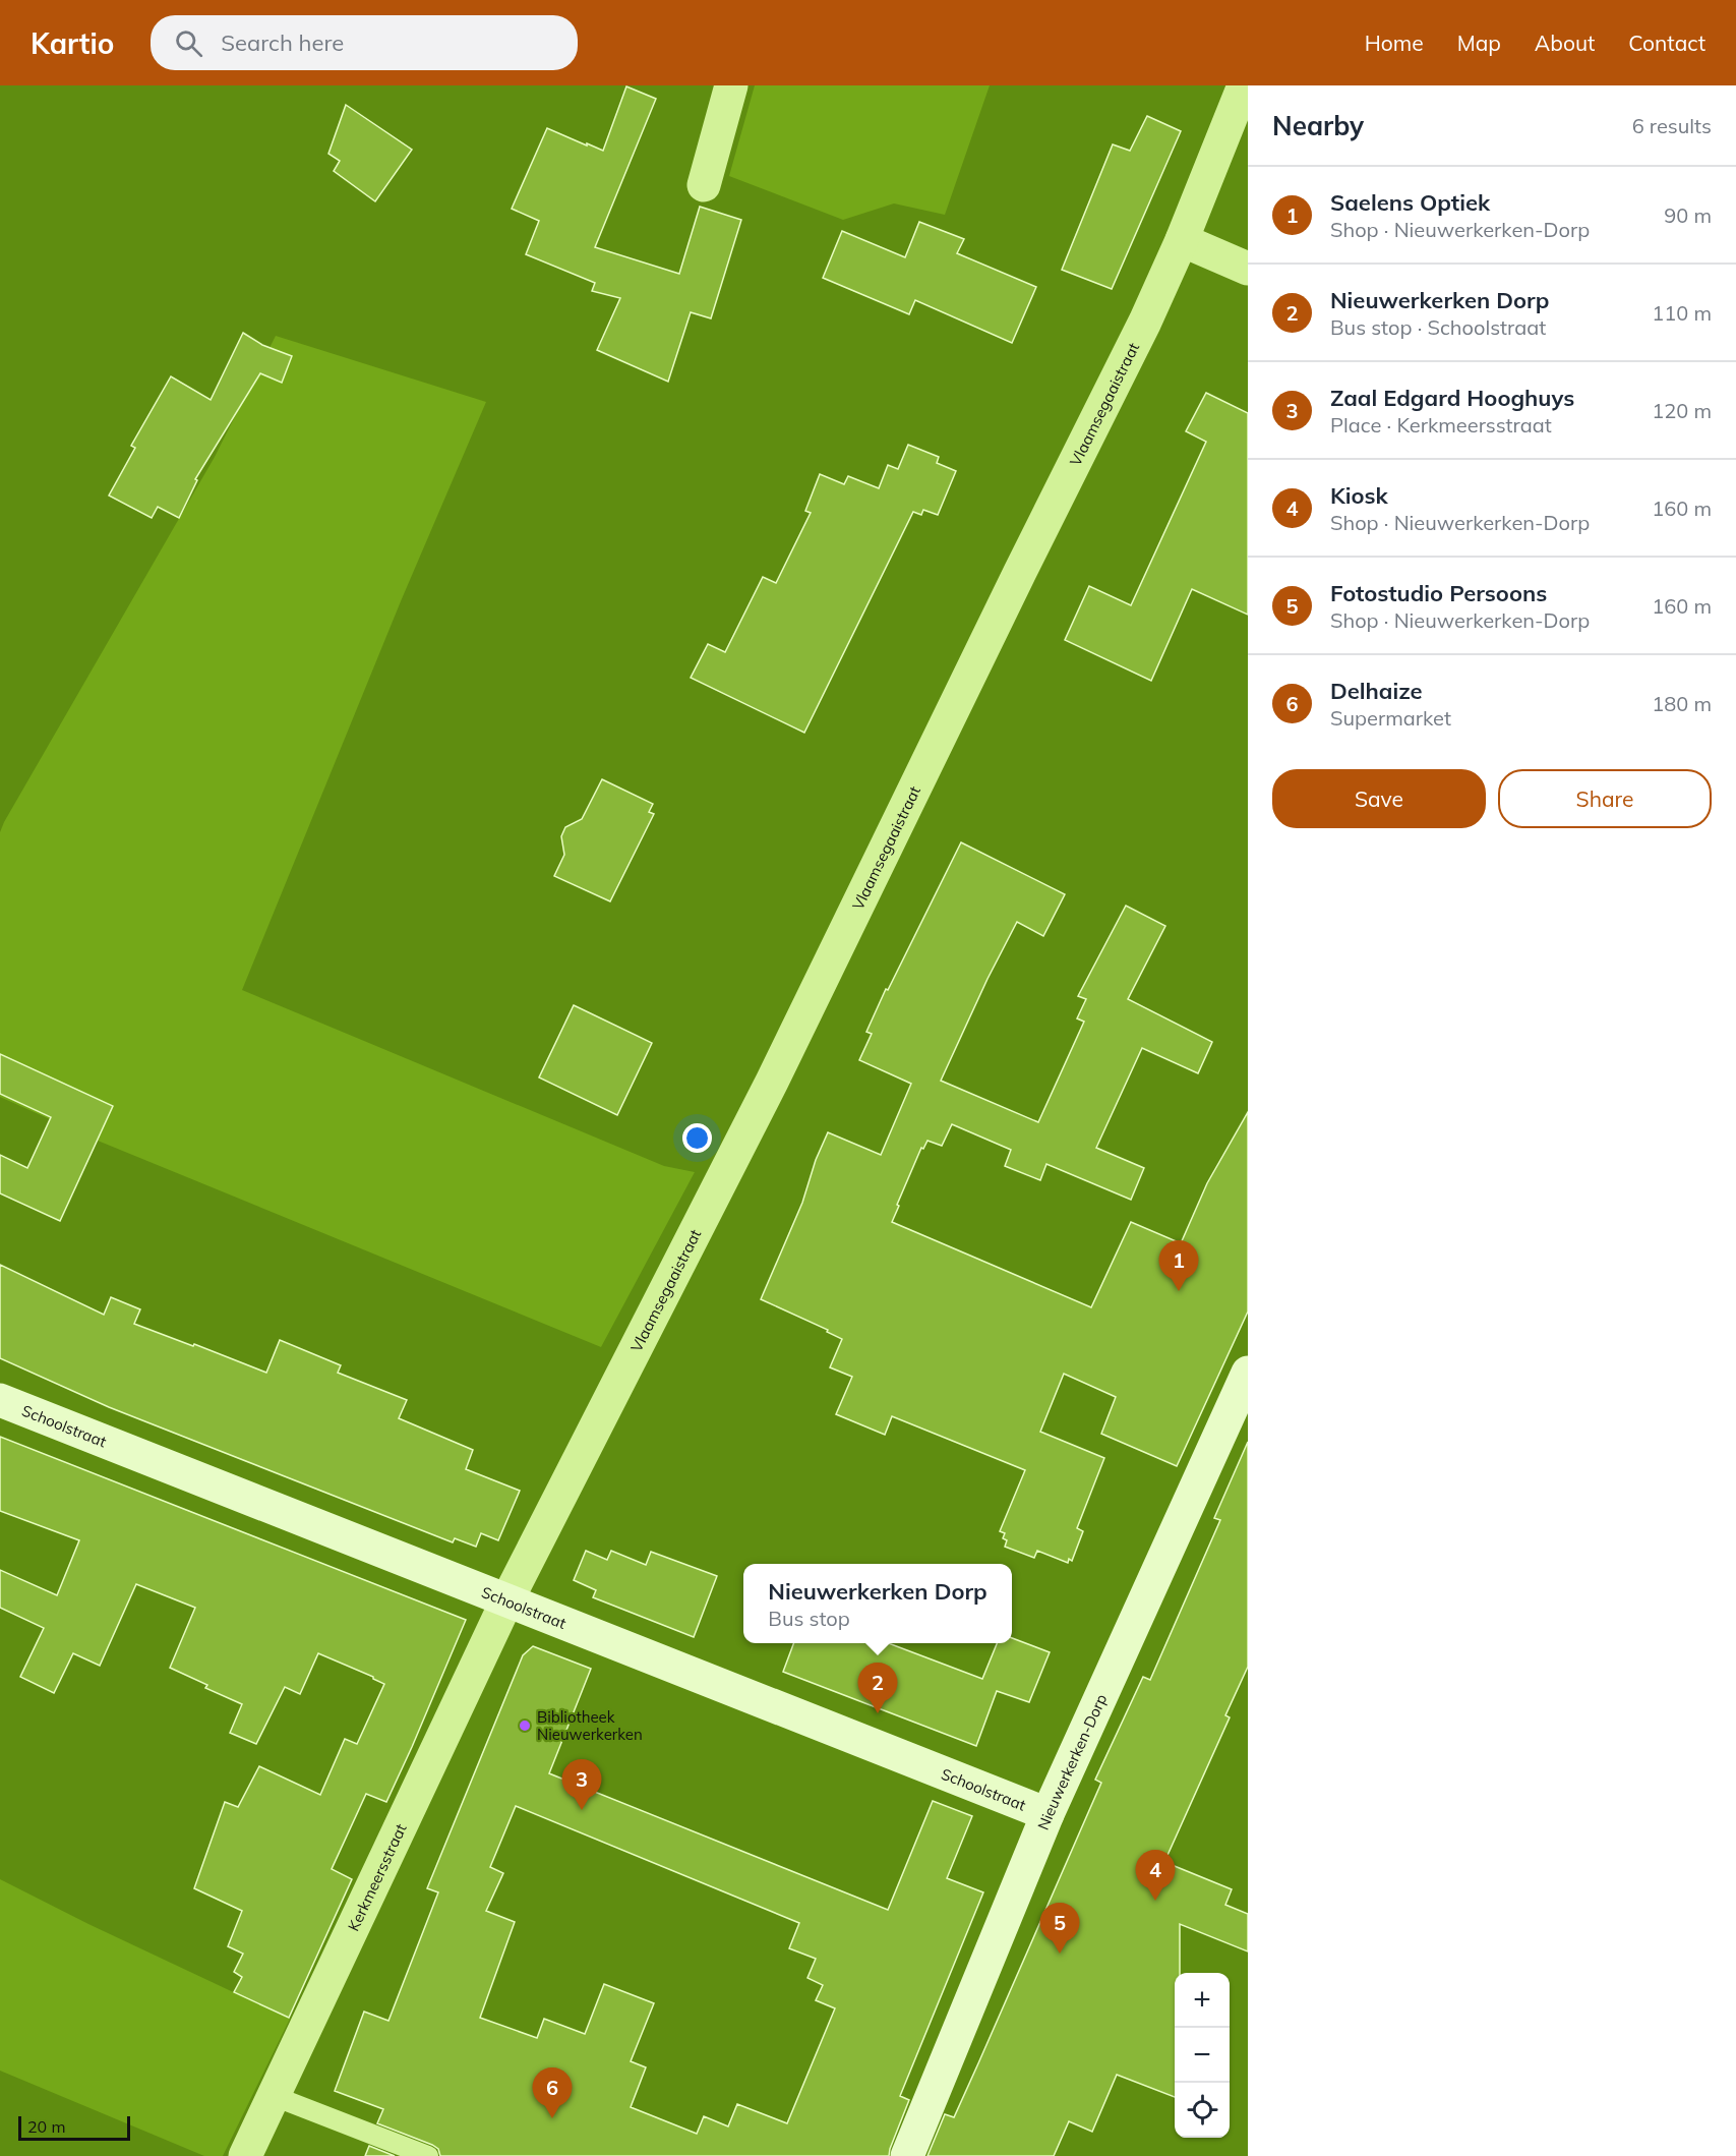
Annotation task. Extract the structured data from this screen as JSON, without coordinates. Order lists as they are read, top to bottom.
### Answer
{
  "streets": {
    "street": [
      "Vlaamsegaaistraat",
      "Schoolstraat",
      "Nieuwerkerken-Dorp",
      "Kerkmeersstraat"
    ]
  },
  "crossings": [
    ["Vlaamsegaaistraat", "Schoolstraat"],
    ["Vlaamsegaaistraat", "Kerkmeersstraat"],
    ["Schoolstraat", "Nieuwerkerken-Dorp"],
    ["Schoolstraat", "Kerkmeersstraat"]
  ],
  "places": ["Bibliotheek Nieuwerkerken"],
  "scale_bar": "20 m",
  "page": {
    "header": "Kartio",
    "search": "Search here",
    "nav": [
      "Home",
      "Map",
      "About",
      "Contact"
    ],
    "heading": ["Nearby", "6 results"],
    "list": [
      {
        "mark": "1",
        "name": "Saelens Optiek",
        "note": "Shop · Nieuwerkerken-Dorp",
        "value": "90 m"
      },
      {
        "mark": "2",
        "name": "Nieuwerkerken Dorp",
        "note": "Bus stop · Schoolstraat",
        "value": "110 m"
      },
      {
        "mark": "3",
        "name": "Zaal Edgard Hooghuys",
        "note": "Place · Kerkmeersstraat",
        "value": "120 m"
      },
      {
        "mark": "4",
        "name": "Kiosk",
        "note": "Shop · Nieuwerkerken-Dorp",
        "value": "160 m"
      },
      {
        "mark": "5",
        "name": "Fotostudio Persoons",
        "note": "Shop · Nieuwerkerken-Dorp",
        "value": "160 m"
      },
      {
        "mark": "6",
        "name": "Delhaize",
        "note": "Supermarket",
        "value": "180 m"
      }
    ],
    "buttons": ["Save", "Share"],
    "pins": [
      "1",
      "2",
      "3",
      "4",
      "5",
      "6"
    ],
    "popup": ["Nieuwerkerken Dorp", "Bus stop"],
    "map_buttons": ["+", "−"],
    "scale": "20 m"
  }
}
